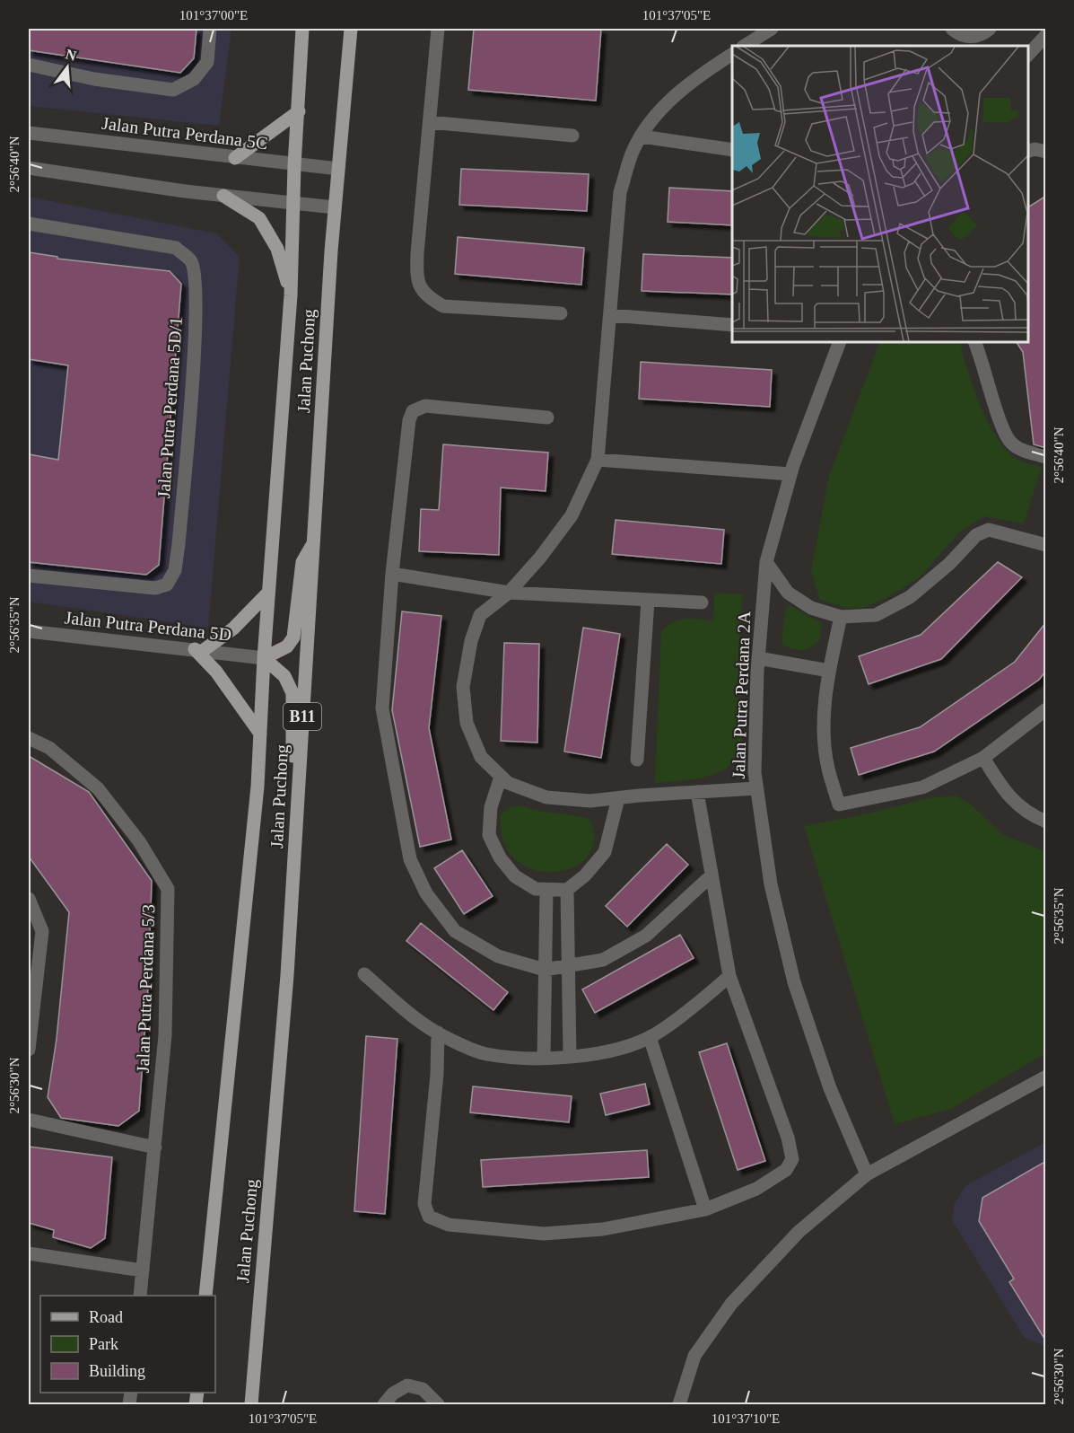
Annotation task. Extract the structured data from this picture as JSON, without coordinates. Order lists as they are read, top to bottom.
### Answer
{
  "streets": {
    "main road": ["Jalan Puchong", "B11"],
    "street": [
      "Jalan Putra Perdana 5C",
      "Jalan Putra Perdana 5D/1",
      "Jalan Putra Perdana 5D",
      "Jalan Putra Perdana 2A",
      "Jalan Putra Perdana 5/3"
    ]
  },
  "crossings": [
    ["Jalan Putra Perdana 5C", "Jalan Puchong"],
    ["Jalan Puchong", "Jalan Putra Perdana 5D"]
  ],
  "legend": ["Road", "Park", "Building"],
  "north": "top",
  "coordinates": [
    "101°37'00\"E",
    "101°37'05\"E",
    "2°56'40\"N",
    "2°56'35\"N",
    "2°56'30\"N",
    "101°37'10\"E"
  ]
}
